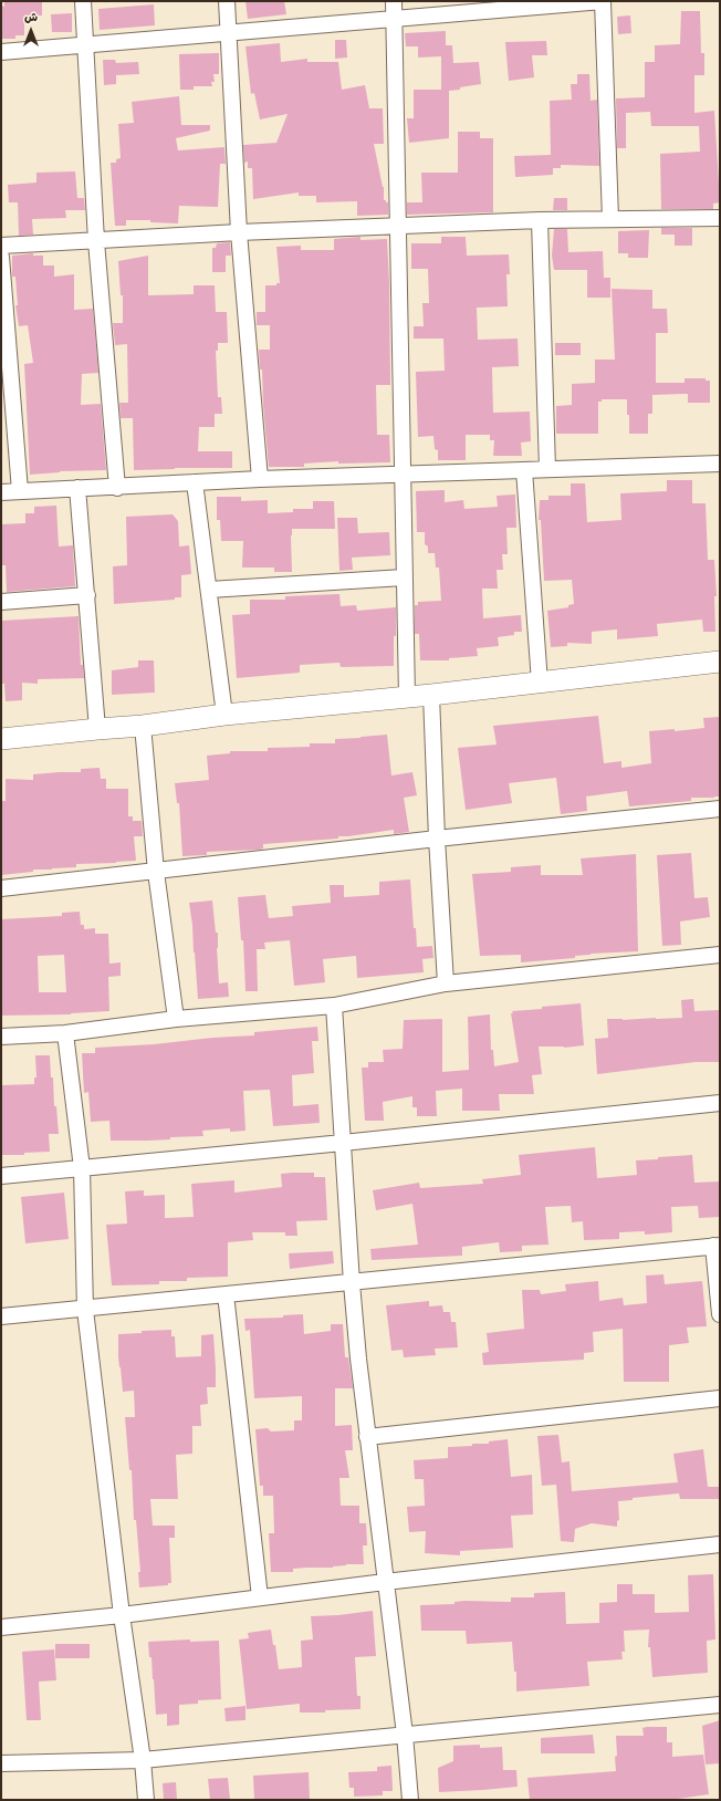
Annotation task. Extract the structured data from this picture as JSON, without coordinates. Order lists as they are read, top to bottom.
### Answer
{
  "north": "top"
}
